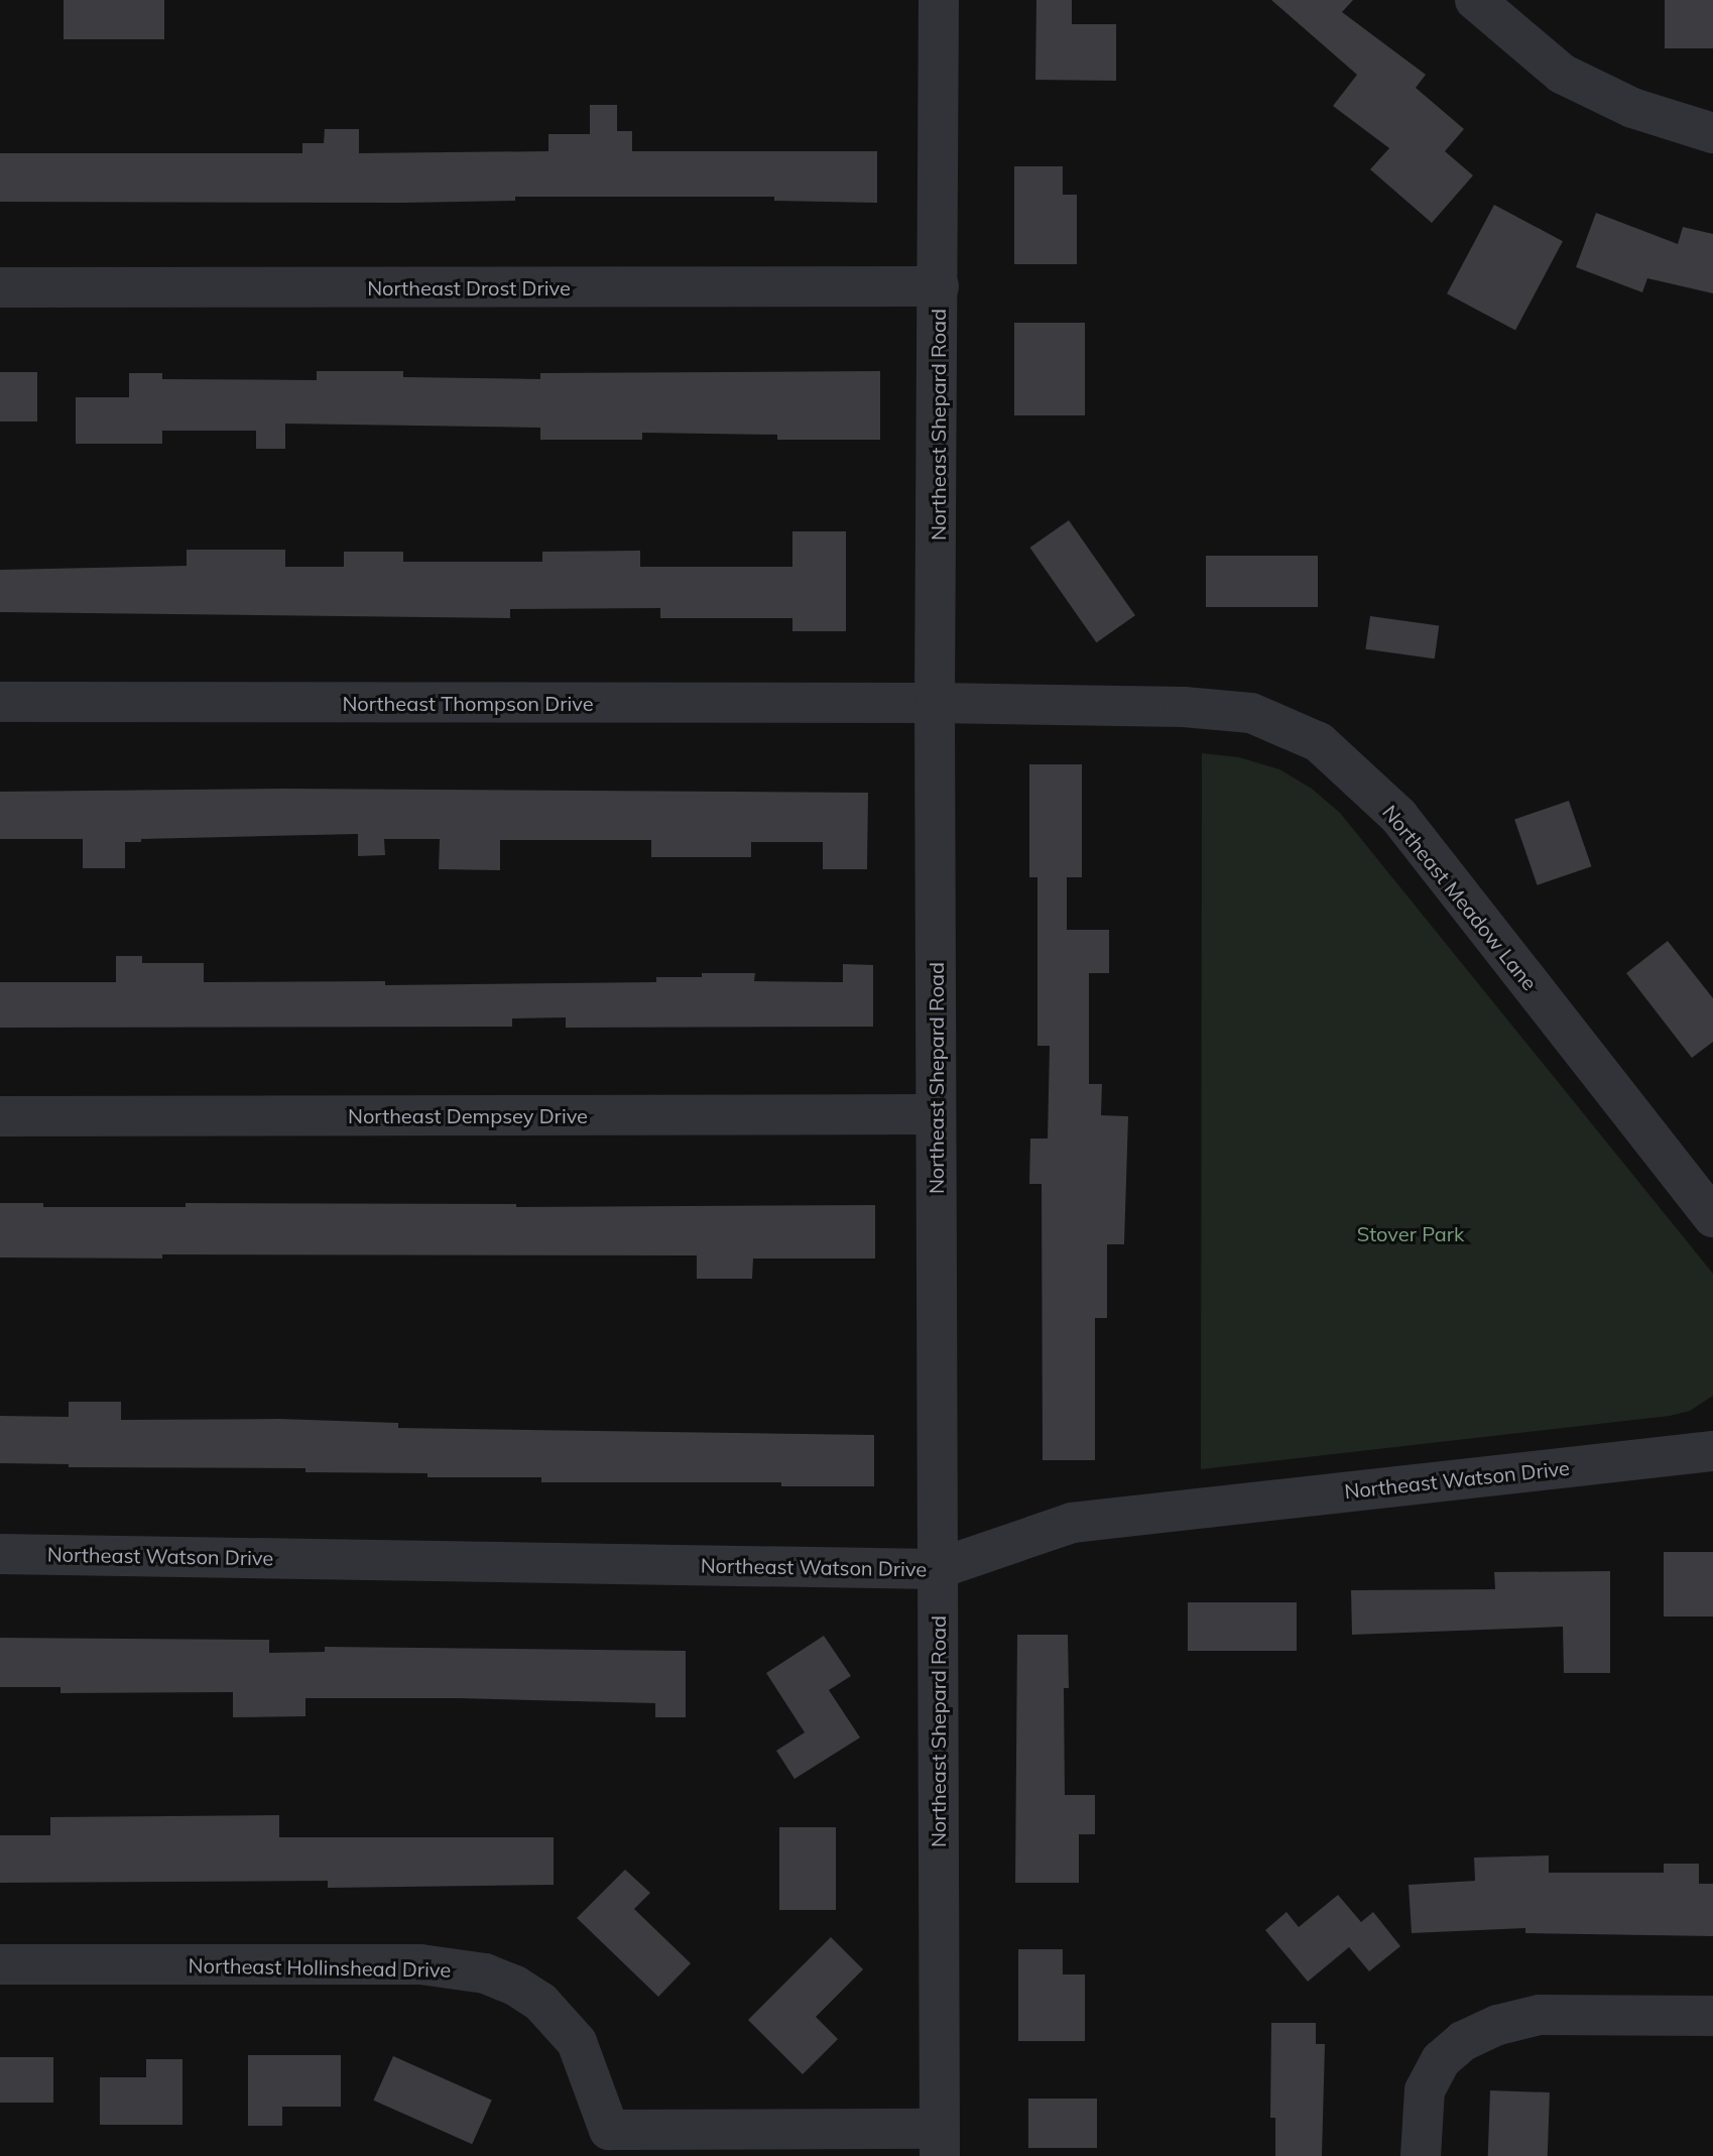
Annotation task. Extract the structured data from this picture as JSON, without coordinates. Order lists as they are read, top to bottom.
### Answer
{
  "streets": {
    "street": [
      "Northeast Drost Drive",
      "Northeast Shepard Road",
      "Northeast Thompson Drive",
      "Northeast Meadow Lane",
      "Northeast Dempsey Drive",
      "Northeast Watson Drive",
      "Northeast Hollinshead Drive"
    ]
  },
  "crossings": [
    ["Northeast Drost Drive", "Northeast Shepard Road"],
    ["Northeast Shepard Road", "Northeast Thompson Drive"],
    ["Northeast Shepard Road", "Northeast Meadow Lane"],
    ["Northeast Shepard Road", "Northeast Dempsey Drive"],
    ["Northeast Shepard Road", "Northeast Watson Drive"],
    ["Northeast Shepard Road", "Northeast Hollinshead Drive"],
    ["Northeast Thompson Drive", "Northeast Meadow Lane"]
  ],
  "parks": ["Stover Park"]
}
